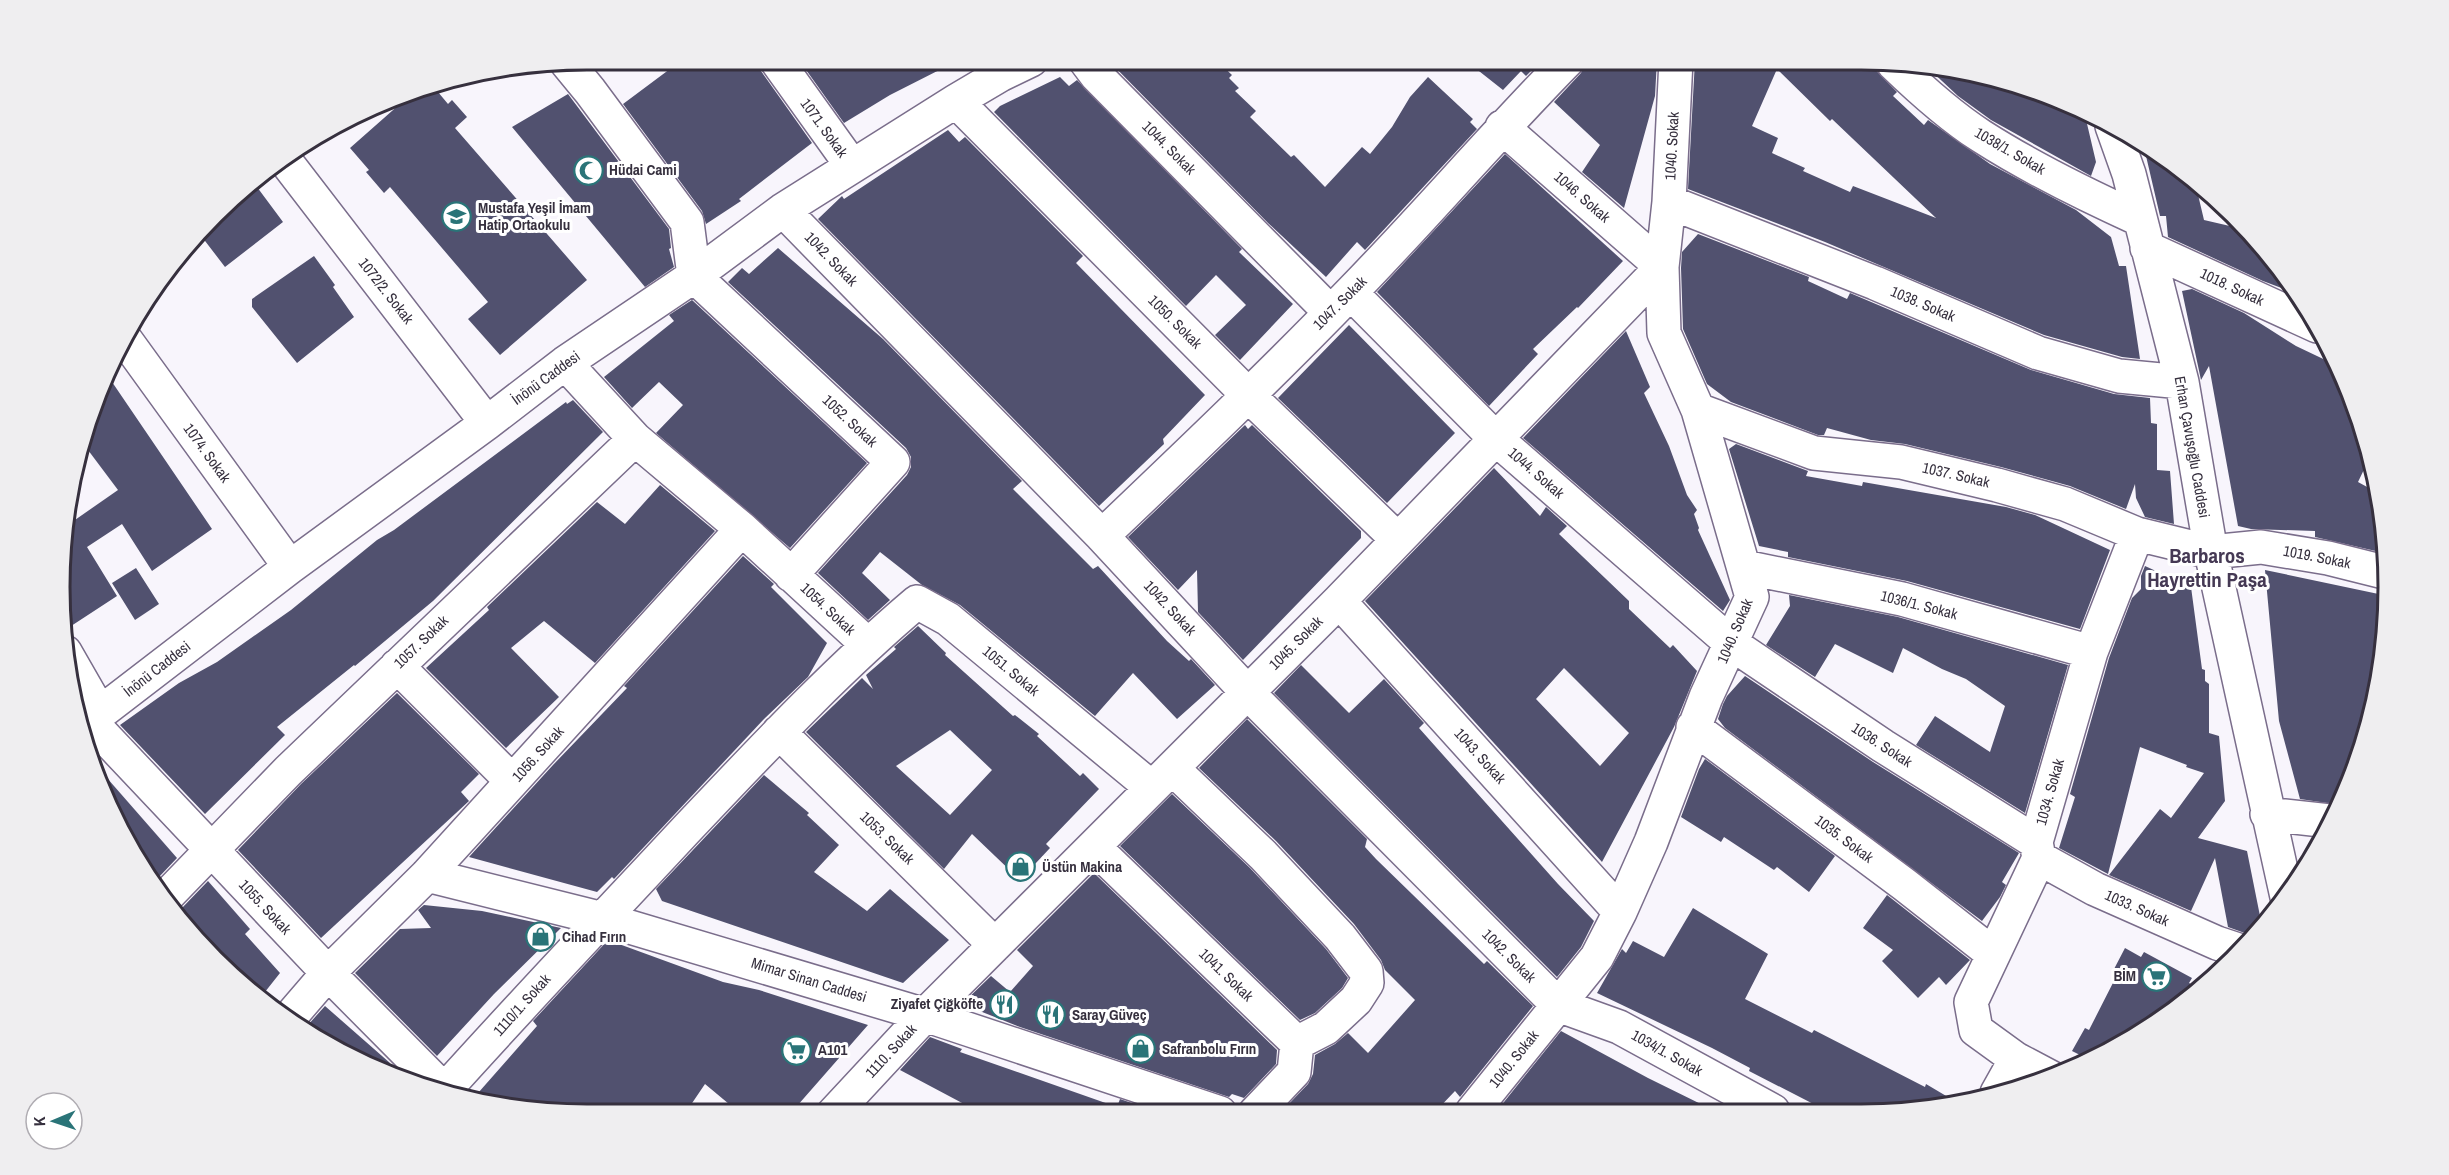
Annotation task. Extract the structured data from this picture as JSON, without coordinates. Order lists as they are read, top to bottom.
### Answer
{
  "streets": {
    "street": [
      "1071. Sokak",
      "1040. Sokak",
      "1044. Sokak",
      "1038/1. Sokak",
      "1046. Sokak",
      "1042. Sokak",
      "1018. Sokak",
      "1072/2. Sokak",
      "1047. Sokak",
      "1038. Sokak",
      "1050. Sokak",
      "İnönü Caddesi",
      "1052. Sokak",
      "Erhan Çavuşoğlu Caddesi",
      "1074. Sokak",
      "1037. Sokak",
      "1019. Sokak",
      "1036/1. Sokak",
      "1054. Sokak",
      "1057. Sokak",
      "1045. Sokak",
      "1051. Sokak",
      "1036. Sokak",
      "1056. Sokak",
      "1043. Sokak",
      "1034. Sokak",
      "1053. Sokak",
      "1035. Sokak",
      "1055. Sokak",
      "1033. Sokak",
      "1041. Sokak",
      "Mimar Sinan Caddesi",
      "1110/1. Sokak",
      "1110. Sokak",
      "1034/1. Sokak"
    ]
  },
  "crossings": [
    ["1071. Sokak", "İnönü Caddesi"],
    ["1040. Sokak", "1044. Sokak"],
    ["1040. Sokak", "1046. Sokak"],
    ["1040. Sokak", "1042. Sokak"],
    ["1040. Sokak", "1038. Sokak"],
    ["1040. Sokak", "1037. Sokak"],
    ["1040. Sokak", "1036/1. Sokak"],
    ["1040. Sokak", "1045. Sokak"],
    ["1040. Sokak", "1036. Sokak"],
    ["1040. Sokak", "1043. Sokak"],
    ["1040. Sokak", "1035. Sokak"],
    ["1040. Sokak", "1034/1. Sokak"],
    ["1044. Sokak", "1047. Sokak"],
    ["1044. Sokak", "1045. Sokak"],
    ["1044. Sokak", "1036. Sokak"],
    ["1038/1. Sokak", "1018. Sokak"],
    ["1038/1. Sokak", "Erhan Çavuşoğlu Caddesi"],
    ["1046. Sokak", "1047. Sokak"],
    ["1046. Sokak", "1045. Sokak"],
    ["1042. Sokak", "1047. Sokak"],
    ["1042. Sokak", "İnönü Caddesi"],
    ["1042. Sokak", "1045. Sokak"],
    ["1042. Sokak", "1034/1. Sokak"],
    ["1018. Sokak", "Erhan Çavuşoğlu Caddesi"],
    ["1072/2. Sokak", "İnönü Caddesi"],
    ["1047. Sokak", "1050. Sokak"],
    ["1038. Sokak", "Erhan Çavuşoğlu Caddesi"],
    ["1050. Sokak", "İnönü Caddesi"],
    ["1050. Sokak", "1045. Sokak"],
    ["İnönü Caddesi", "1052. Sokak"],
    ["İnönü Caddesi", "1074. Sokak"],
    ["İnönü Caddesi", "1054. Sokak"],
    ["İnönü Caddesi", "1055. Sokak"],
    ["1052. Sokak", "1054. Sokak"],
    ["Erhan Çavuşoğlu Caddesi", "1037. Sokak"],
    ["Erhan Çavuşoğlu Caddesi", "1019. Sokak"],
    ["1037. Sokak", "1019. Sokak"],
    ["1037. Sokak", "1034. Sokak"],
    ["1036/1. Sokak", "1034. Sokak"],
    ["1054. Sokak", "1057. Sokak"],
    ["1054. Sokak", "1051. Sokak"],
    ["1054. Sokak", "1056. Sokak"],
    ["1054. Sokak", "1053. Sokak"],
    ["1054. Sokak", "Mimar Sinan Caddesi"],
    ["1054. Sokak", "1110/1. Sokak"],
    ["1057. Sokak", "1055. Sokak"],
    ["1045. Sokak", "1051. Sokak"],
    ["1045. Sokak", "1043. Sokak"],
    ["1045. Sokak", "1053. Sokak"],
    ["1045. Sokak", "1041. Sokak"],
    ["1045. Sokak", "Mimar Sinan Caddesi"],
    ["1045. Sokak", "1110. Sokak"],
    ["1036. Sokak", "1034. Sokak"],
    ["1036. Sokak", "1033. Sokak"],
    ["1056. Sokak", "1055. Sokak"],
    ["1056. Sokak", "Mimar Sinan Caddesi"],
    ["1034. Sokak", "1035. Sokak"],
    ["1034. Sokak", "1033. Sokak"],
    ["Mimar Sinan Caddesi", "1110/1. Sokak"],
    ["Mimar Sinan Caddesi", "1110. Sokak"]
  ],
  "districts": ["Barbaros Hayrettin Paşa"],
  "places": {
    "mosque": ["Hüdai Cami"],
    "school or university": ["Mustafa Yeşil İmam Hatip Ortaokulu"],
    "shop": ["Üstün Makina", "Cihad Fırın", "Safranbolu Fırın"],
    "supermarket": ["BİM", "A101"],
    "restaurant": ["Ziyafet Çiğköfte", "Saray Güveç"]
  },
  "north": "left"
}
